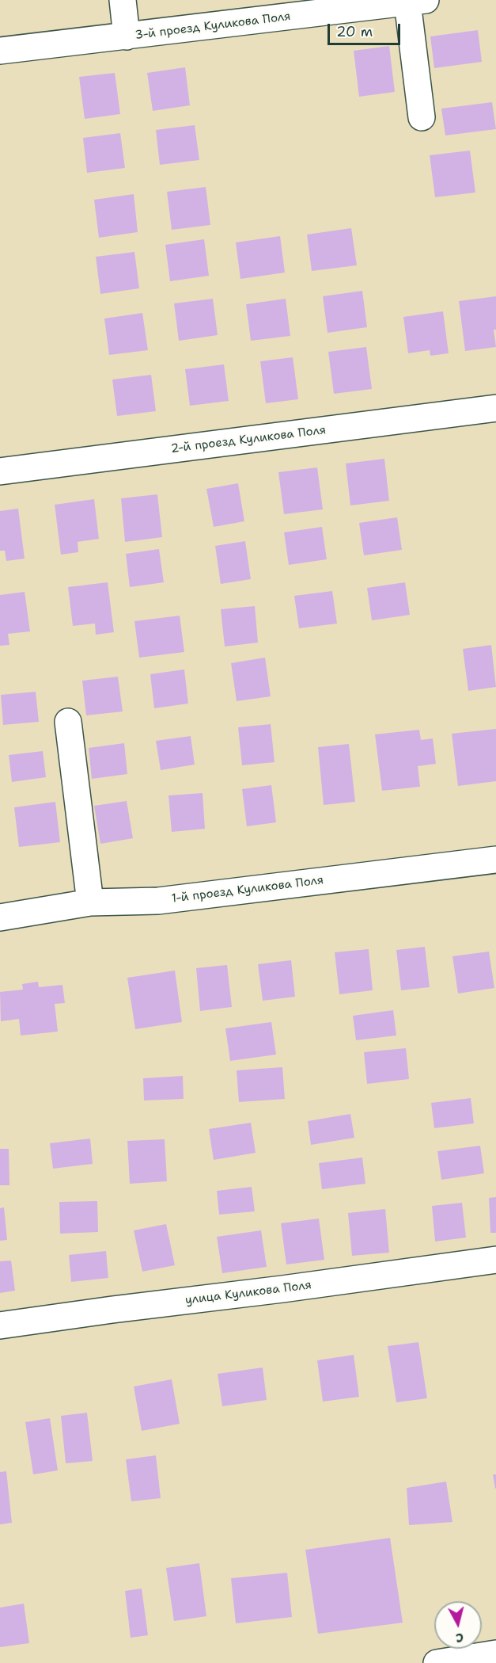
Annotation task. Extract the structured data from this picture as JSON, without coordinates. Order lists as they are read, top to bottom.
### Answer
{
  "streets": {
    "street": [
      "3-й проезд Куликова Поля",
      "2-й проезд Куликова Поля",
      "1-й проезд Куликова Поля",
      "улица Куликова Поля"
    ]
  },
  "scale_bar": "20 m",
  "north": "bottom"
}
